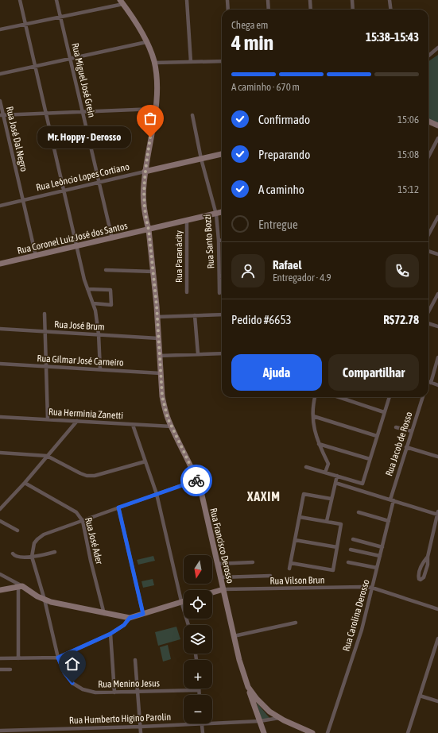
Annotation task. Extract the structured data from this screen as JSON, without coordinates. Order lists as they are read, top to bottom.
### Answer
{
  "streets": {
    "main road": ["Rua Leôncio Lopes Cortiano", "Rua Coronel Luiz José dos Santos", "Rua Francisco Derosso"],
    "street": [
      "Rua Miguel José Grein",
      "Rua José Dal Negro",
      "Rua Santo Bozzi",
      "Rua Paranácity",
      "Rua José Brum",
      "Rua Gilmar José Carneiro",
      "Rua Herminia Zanetti",
      "Rua Jacob de Rosso",
      "Rua José Ader",
      "Rua Vilson Brun",
      "Rua Carolina Derosso",
      "Rua Menino Jesus",
      "Rua Humberto Higino Parolin"
    ]
  },
  "crossings": [
    ["Rua Miguel José Grein", "Rua Leôncio Lopes Cortiano"],
    ["Rua Miguel José Grein", "Rua Coronel Luiz José dos Santos"],
    ["Rua José Dal Negro", "Rua Leôncio Lopes Cortiano"],
    ["Rua José Dal Negro", "Rua Coronel Luiz José dos Santos"],
    ["Rua Leôncio Lopes Cortiano", "Rua Santo Bozzi"],
    ["Rua Leôncio Lopes Cortiano", "Rua Francisco Derosso"],
    ["Rua Coronel Luiz José dos Santos", "Rua Santo Bozzi"],
    ["Rua Coronel Luiz José dos Santos", "Rua Paranácity"],
    ["Rua Coronel Luiz José dos Santos", "Rua Francisco Derosso"],
    ["Rua José Brum", "Rua Francisco Derosso"],
    ["Rua Gilmar José Carneiro", "Rua Francisco Derosso"],
    ["Rua Herminia Zanetti", "Rua Francisco Derosso"],
    ["Rua Jacob de Rosso", "Rua Carolina Derosso"],
    ["Rua Francisco Derosso", "Rua Vilson Brun"],
    ["Rua Francisco Derosso", "Rua Humberto Higino Parolin"],
    ["Rua Vilson Brun", "Rua Carolina Derosso"]
  ],
  "districts": ["XAXIM"],
  "places": ["Mr. Hoppy - Derosso"],
  "north": "bottom",
  "page": {
    "heading": ["4 min", "Chega em", "15:38–15:43"],
    "panel": [
      "Rafael",
      "Entregador · 4.9",
      "Pedido #6653",
      "R$72.78"
    ],
    "bar": "A caminho · 670 m",
    "list": [
      ["Confirmado", "15:06"],
      ["Preparando", "15:08"],
      ["A caminho", "15:12"],
      "Entregue"
    ],
    "bubble": "Mr. Hoppy - Derosso",
    "buttons": ["Ajuda", "Compartilhar"],
    "map_buttons": ["+", "−"]
  }
}
